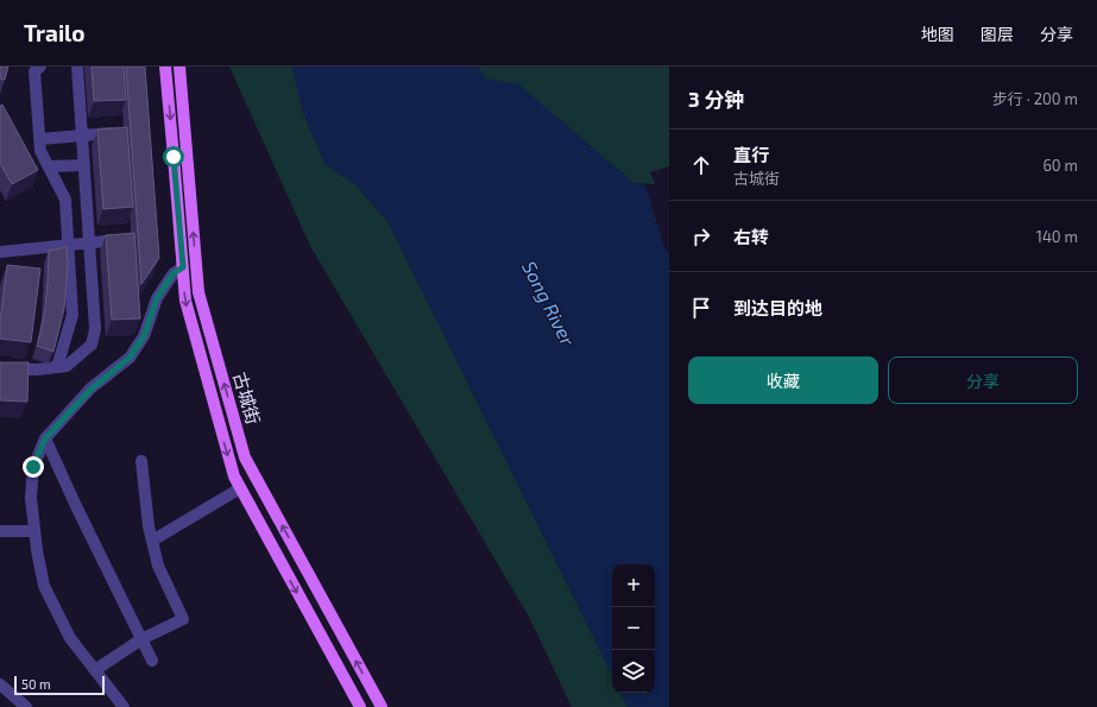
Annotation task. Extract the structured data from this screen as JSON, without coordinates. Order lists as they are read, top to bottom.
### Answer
{
  "streets": {
    "main road": ["古城街"]
  },
  "water": ["Song River"],
  "scale_bar": "50 m",
  "page": {
    "header": "Trailo",
    "nav": ["地图", "图层", "分享"],
    "heading": ["3 分钟", "步行 · 200 m"],
    "list": [
      ["直行", "古城街", "60 m"],
      ["右转", "140 m"],
      "到达目的地"
    ],
    "buttons": ["收藏", "分享"],
    "map_buttons": ["+", "−"],
    "scale": "50 m"
  }
}
